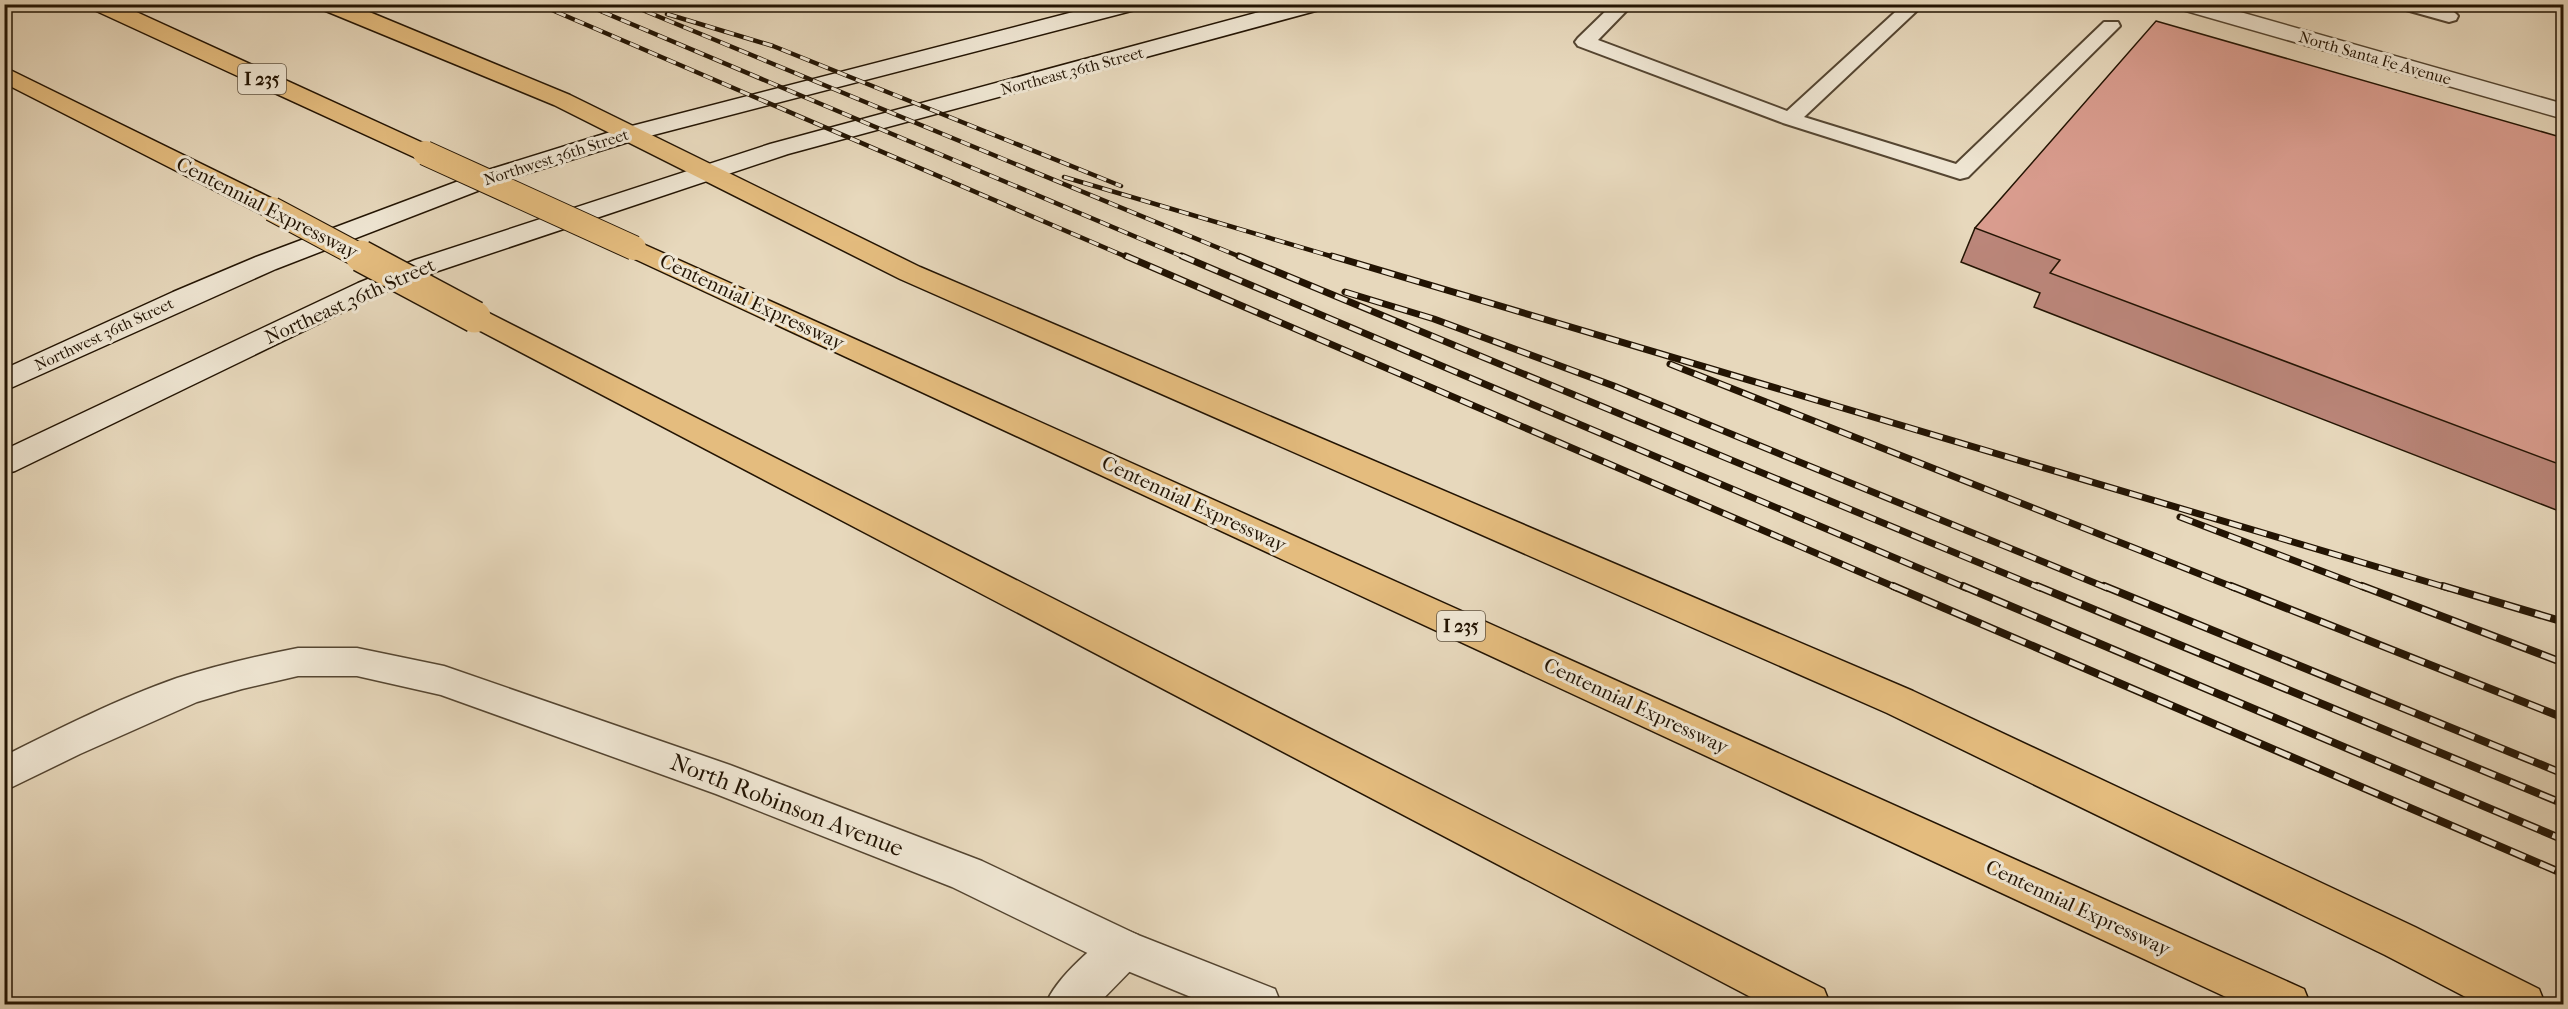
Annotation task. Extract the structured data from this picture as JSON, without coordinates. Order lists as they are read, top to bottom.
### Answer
{
  "streets": {
    "highway": ["I 235", "Centennial Expressway"],
    "main road": [
      "North Santa Fe Avenue",
      "Northeast 36th Street",
      "Northwest 36th Street",
      "North Robinson Avenue"
    ]
  }
}
